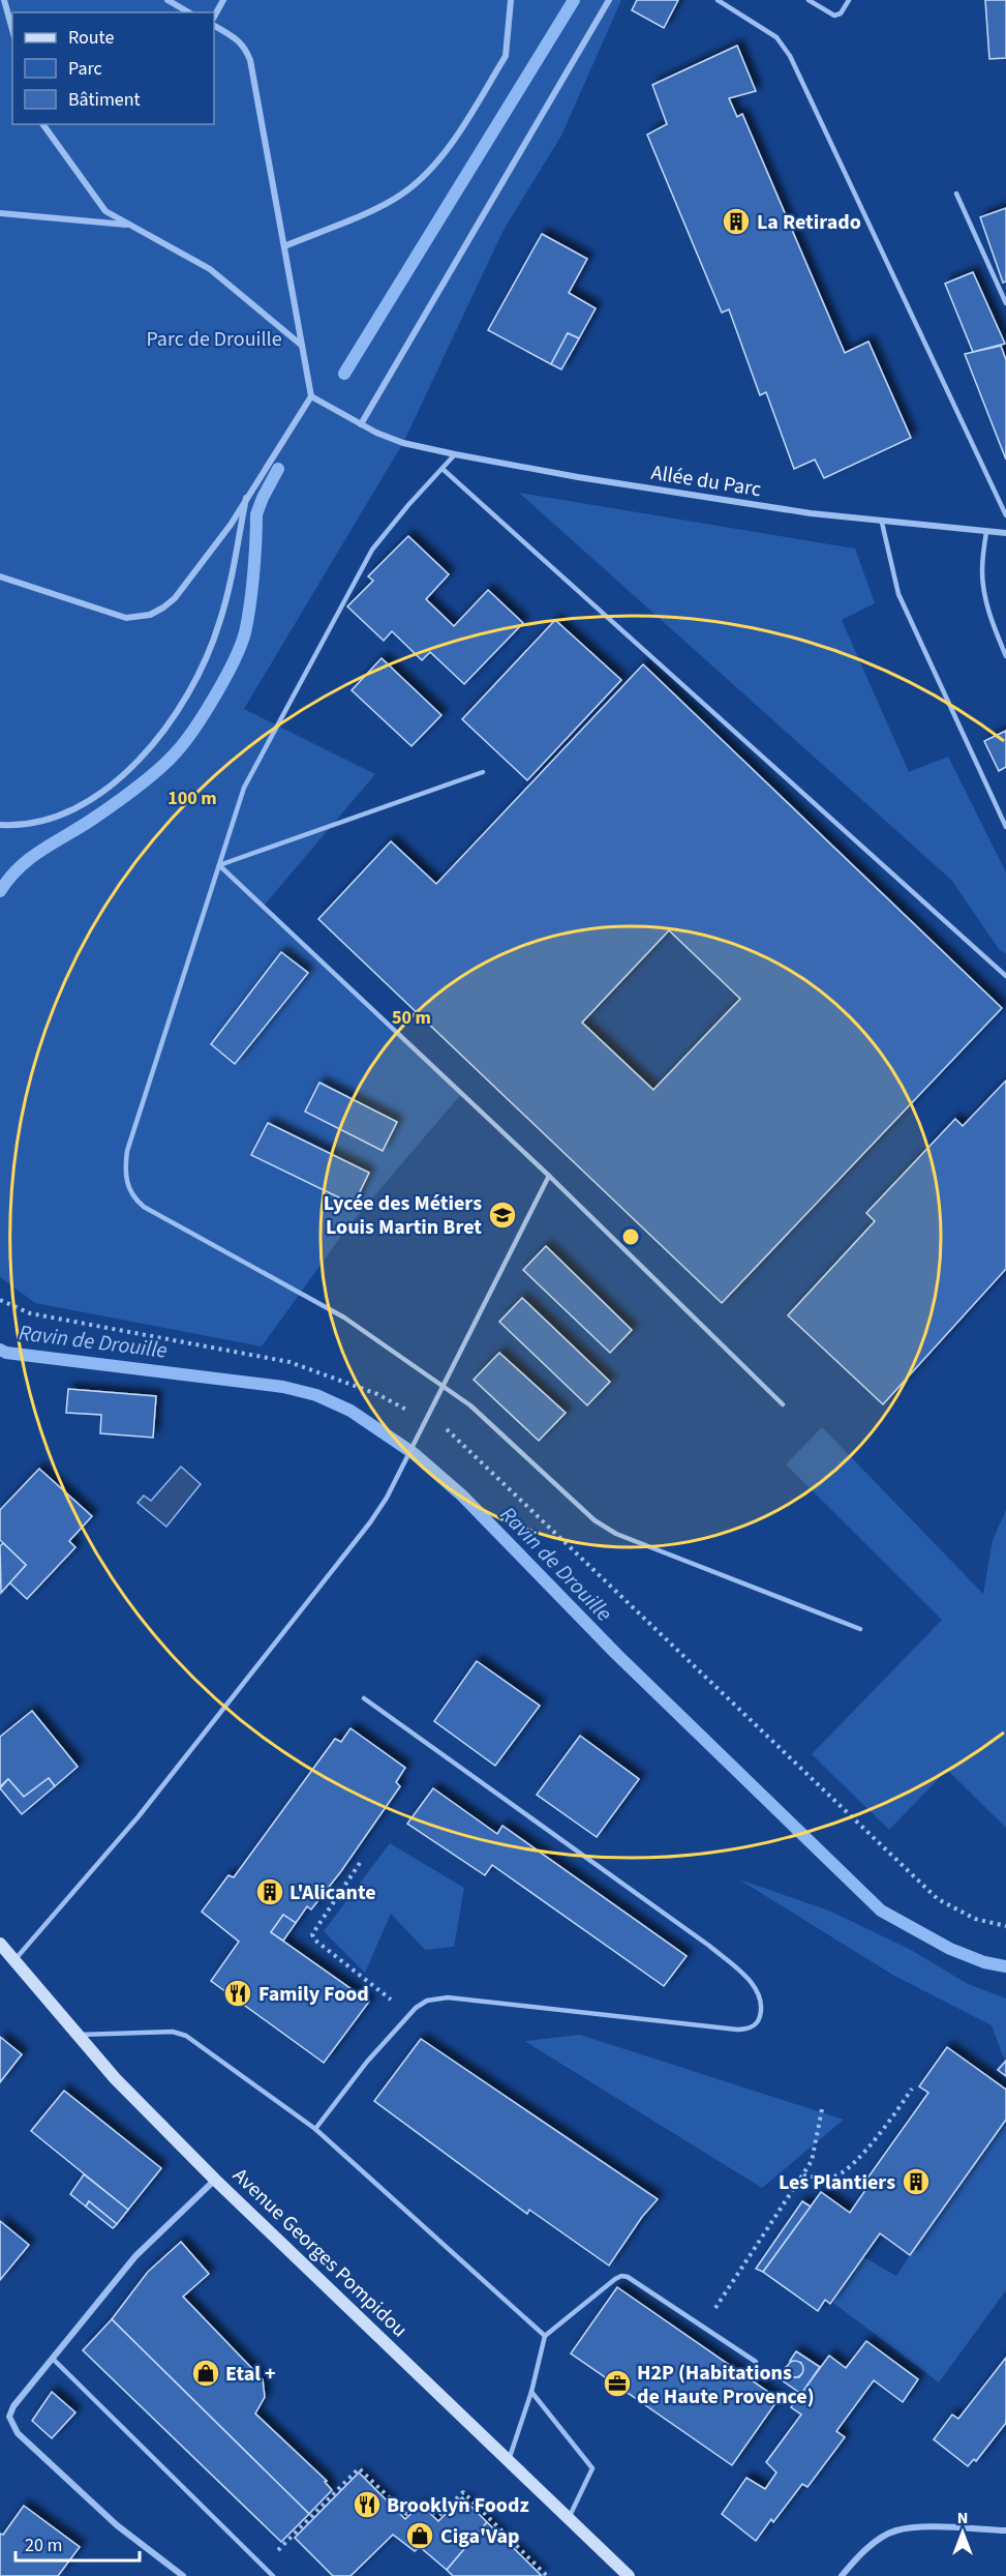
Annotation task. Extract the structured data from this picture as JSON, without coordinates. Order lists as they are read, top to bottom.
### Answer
{
  "streets": {
    "main road": ["Avenue Georges Pompidou"],
    "street": ["Allée du Parc"]
  },
  "water": ["Ravin de Drouille"],
  "parks": ["Parc de Drouille"],
  "places": {
    "building": ["La Retirado", "L'Alicante", "Les Plantiers"],
    "school or university": ["Lycée des Métiers Louis Martin Bret"],
    "restaurant": ["Family Food", "Brooklyn Foodz"],
    "shop": ["Etal +", "Ciga'Vap"],
    "office": ["H2P (Habitations de Haute Provence)"]
  },
  "legend": ["Route", "Parc", "Bâtiment"],
  "scale_bar": "20 m",
  "north": "top",
  "rings": ["100 m", "50 m"]
}
